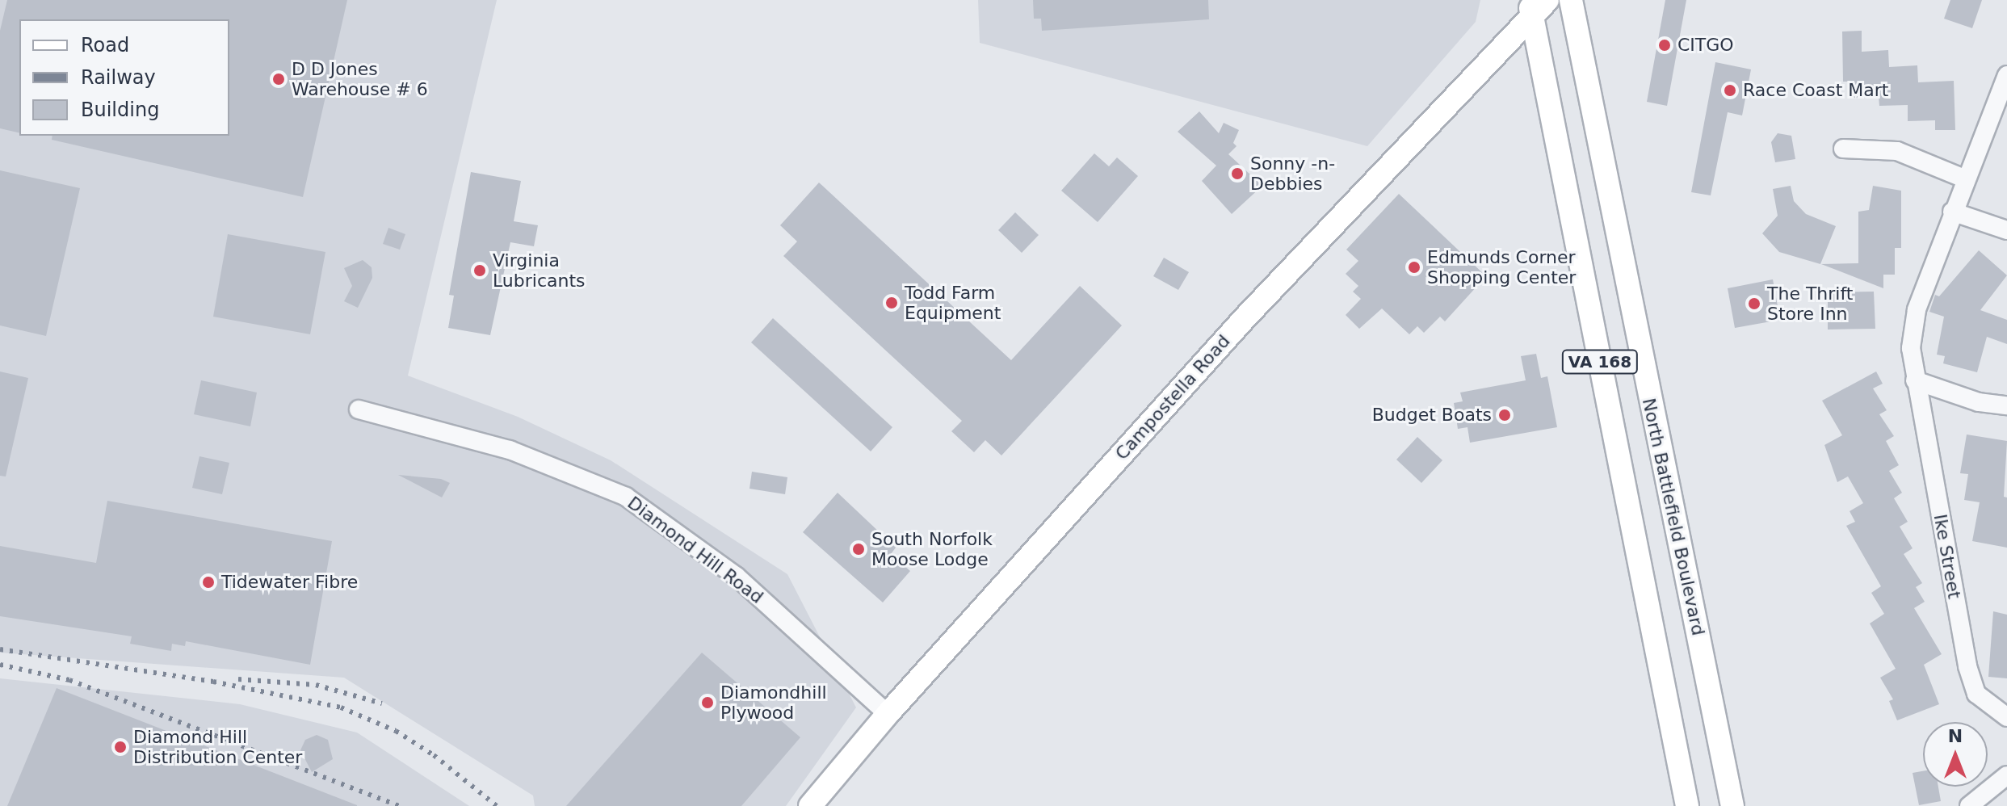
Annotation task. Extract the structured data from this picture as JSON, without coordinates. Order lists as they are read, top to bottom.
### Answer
{
  "streets": {
    "main road": ["VA 168", "Campostella Road", "North Battlefield Boulevard"],
    "street": ["Diamond Hill Road", "Ike Street"]
  },
  "crossings": [
    ["VA 168", "Campostella Road"],
    ["Campostella Road", "Diamond Hill Road"]
  ],
  "places": [
    "CITGO",
    "D D Jones Warehouse # 6",
    "Race Coast Mart",
    "Sonny -n- Debbies",
    "Edmunds Corner Shopping Center",
    "Virginia Lubricants",
    "Todd Farm Equipment",
    "The Thrift Store Inn",
    "Budget Boats",
    "South Norfolk Moose Lodge",
    "Tidewater Fibre",
    "Diamondhill Plywood",
    "Diamond Hill Distribution Center"
  ],
  "legend": ["Road", "Railway", "Building"],
  "north": "top"
}
